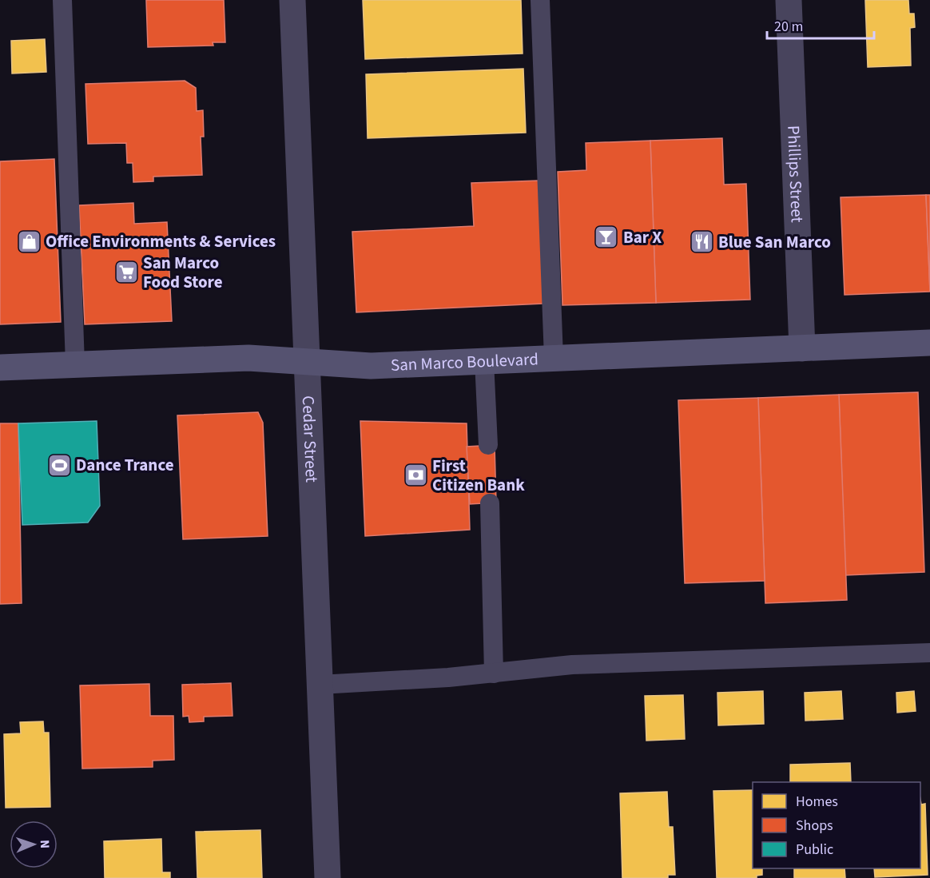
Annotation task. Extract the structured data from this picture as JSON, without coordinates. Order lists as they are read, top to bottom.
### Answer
{
  "streets": {
    "main road": ["San Marco Boulevard"],
    "street": ["Phillips Street", "Cedar Street"]
  },
  "crossings": [
    ["Phillips Street", "San Marco Boulevard"],
    ["San Marco Boulevard", "Cedar Street"]
  ],
  "places": {
    "bar": ["Bar X"],
    "shop": ["Office Environments & Services"],
    "restaurant": ["Blue San Marco"],
    "supermarket": ["San Marco Food Store"],
    "sports": ["Dance Trance"],
    "bank": ["First Citizen Bank"]
  },
  "legend": ["Homes", "Shops", "Public"],
  "scale_bar": "20 m",
  "north": "right"
}
